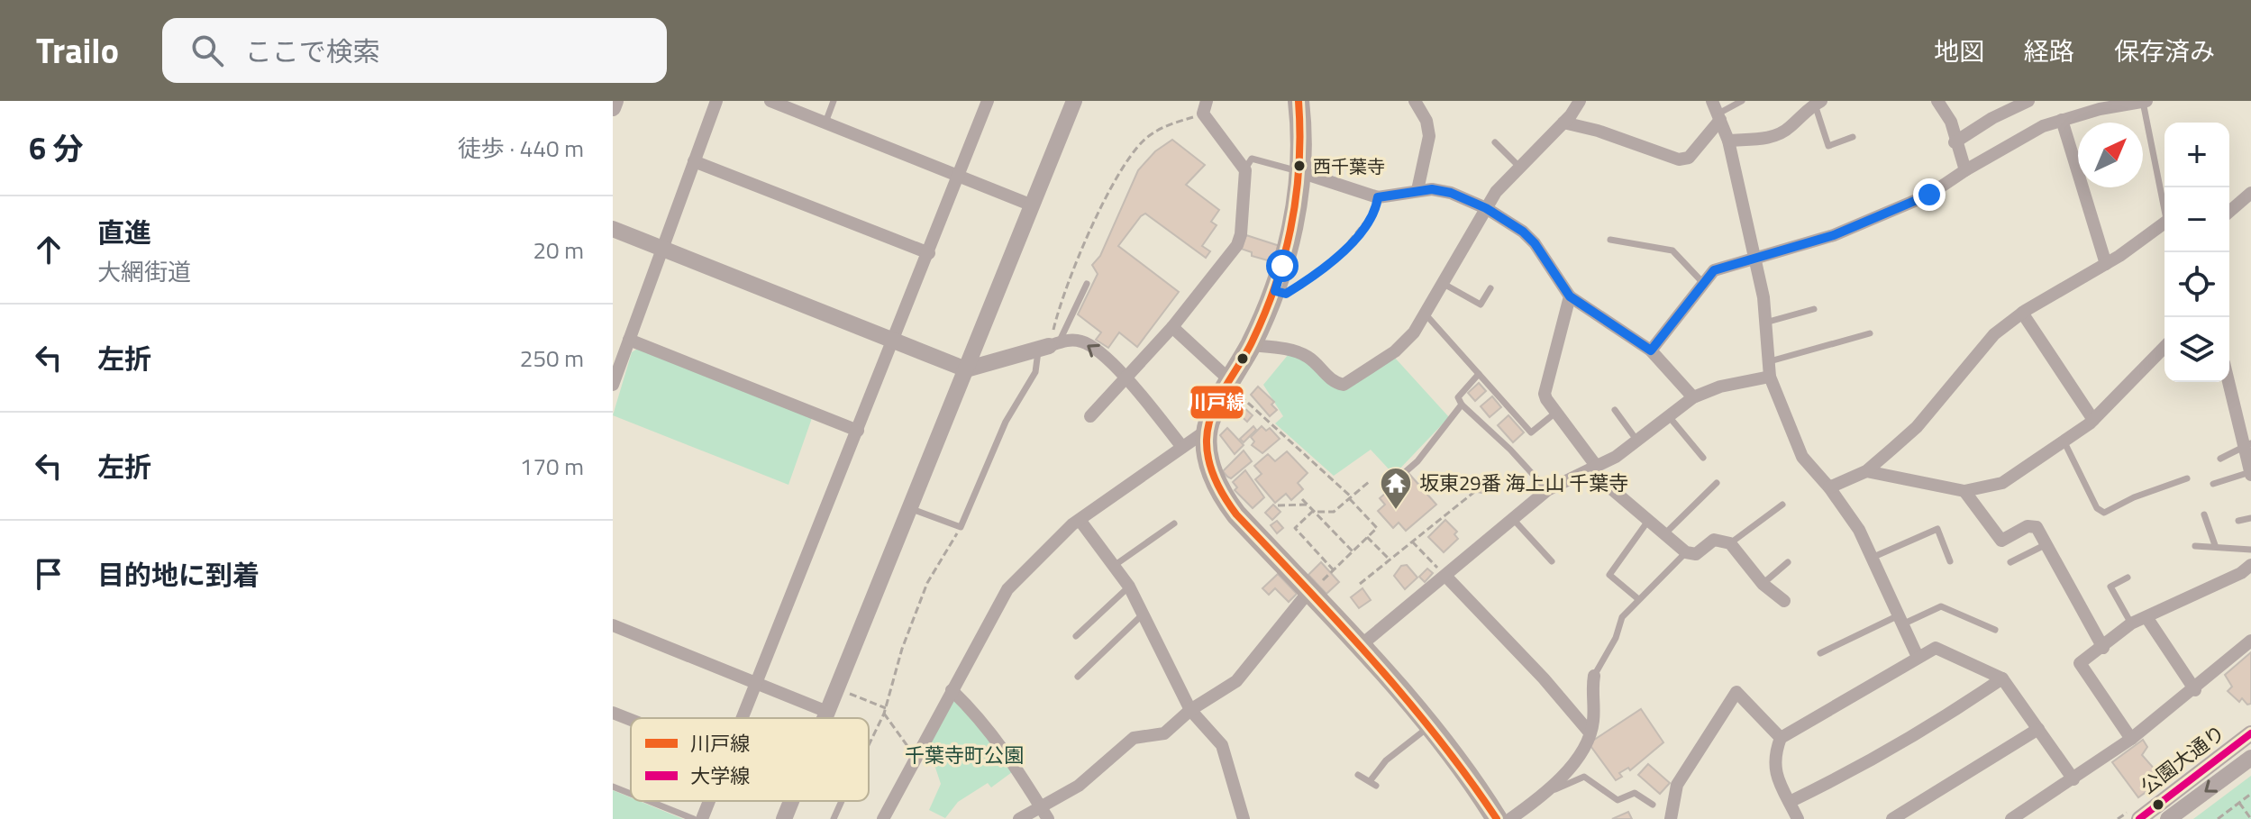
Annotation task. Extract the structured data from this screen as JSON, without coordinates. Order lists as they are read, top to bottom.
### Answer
{
  "streets": {
    "street": ["公園大通り"]
  },
  "parks": ["千葉寺町公園"],
  "places": {
    "other": ["西千葉寺"],
    "temple": ["坂東29番 海上山 千葉寺"]
  },
  "lines": ["transit line 川戸線", "transit line 大学線"],
  "legend": ["川戸線", "大学線"],
  "north": "top right",
  "page": {
    "header": "Trailo",
    "search": "ここで検索",
    "nav": ["地図", "経路", "保存済み"],
    "heading": ["6 分", "徒歩 · 440 m"],
    "map_buttons": ["+", "−"],
    "list": [
      ["直進", "大網街道", "20 m"],
      ["左折", "250 m"],
      ["左折", "170 m"],
      "目的地に到着"
    ]
  }
}
